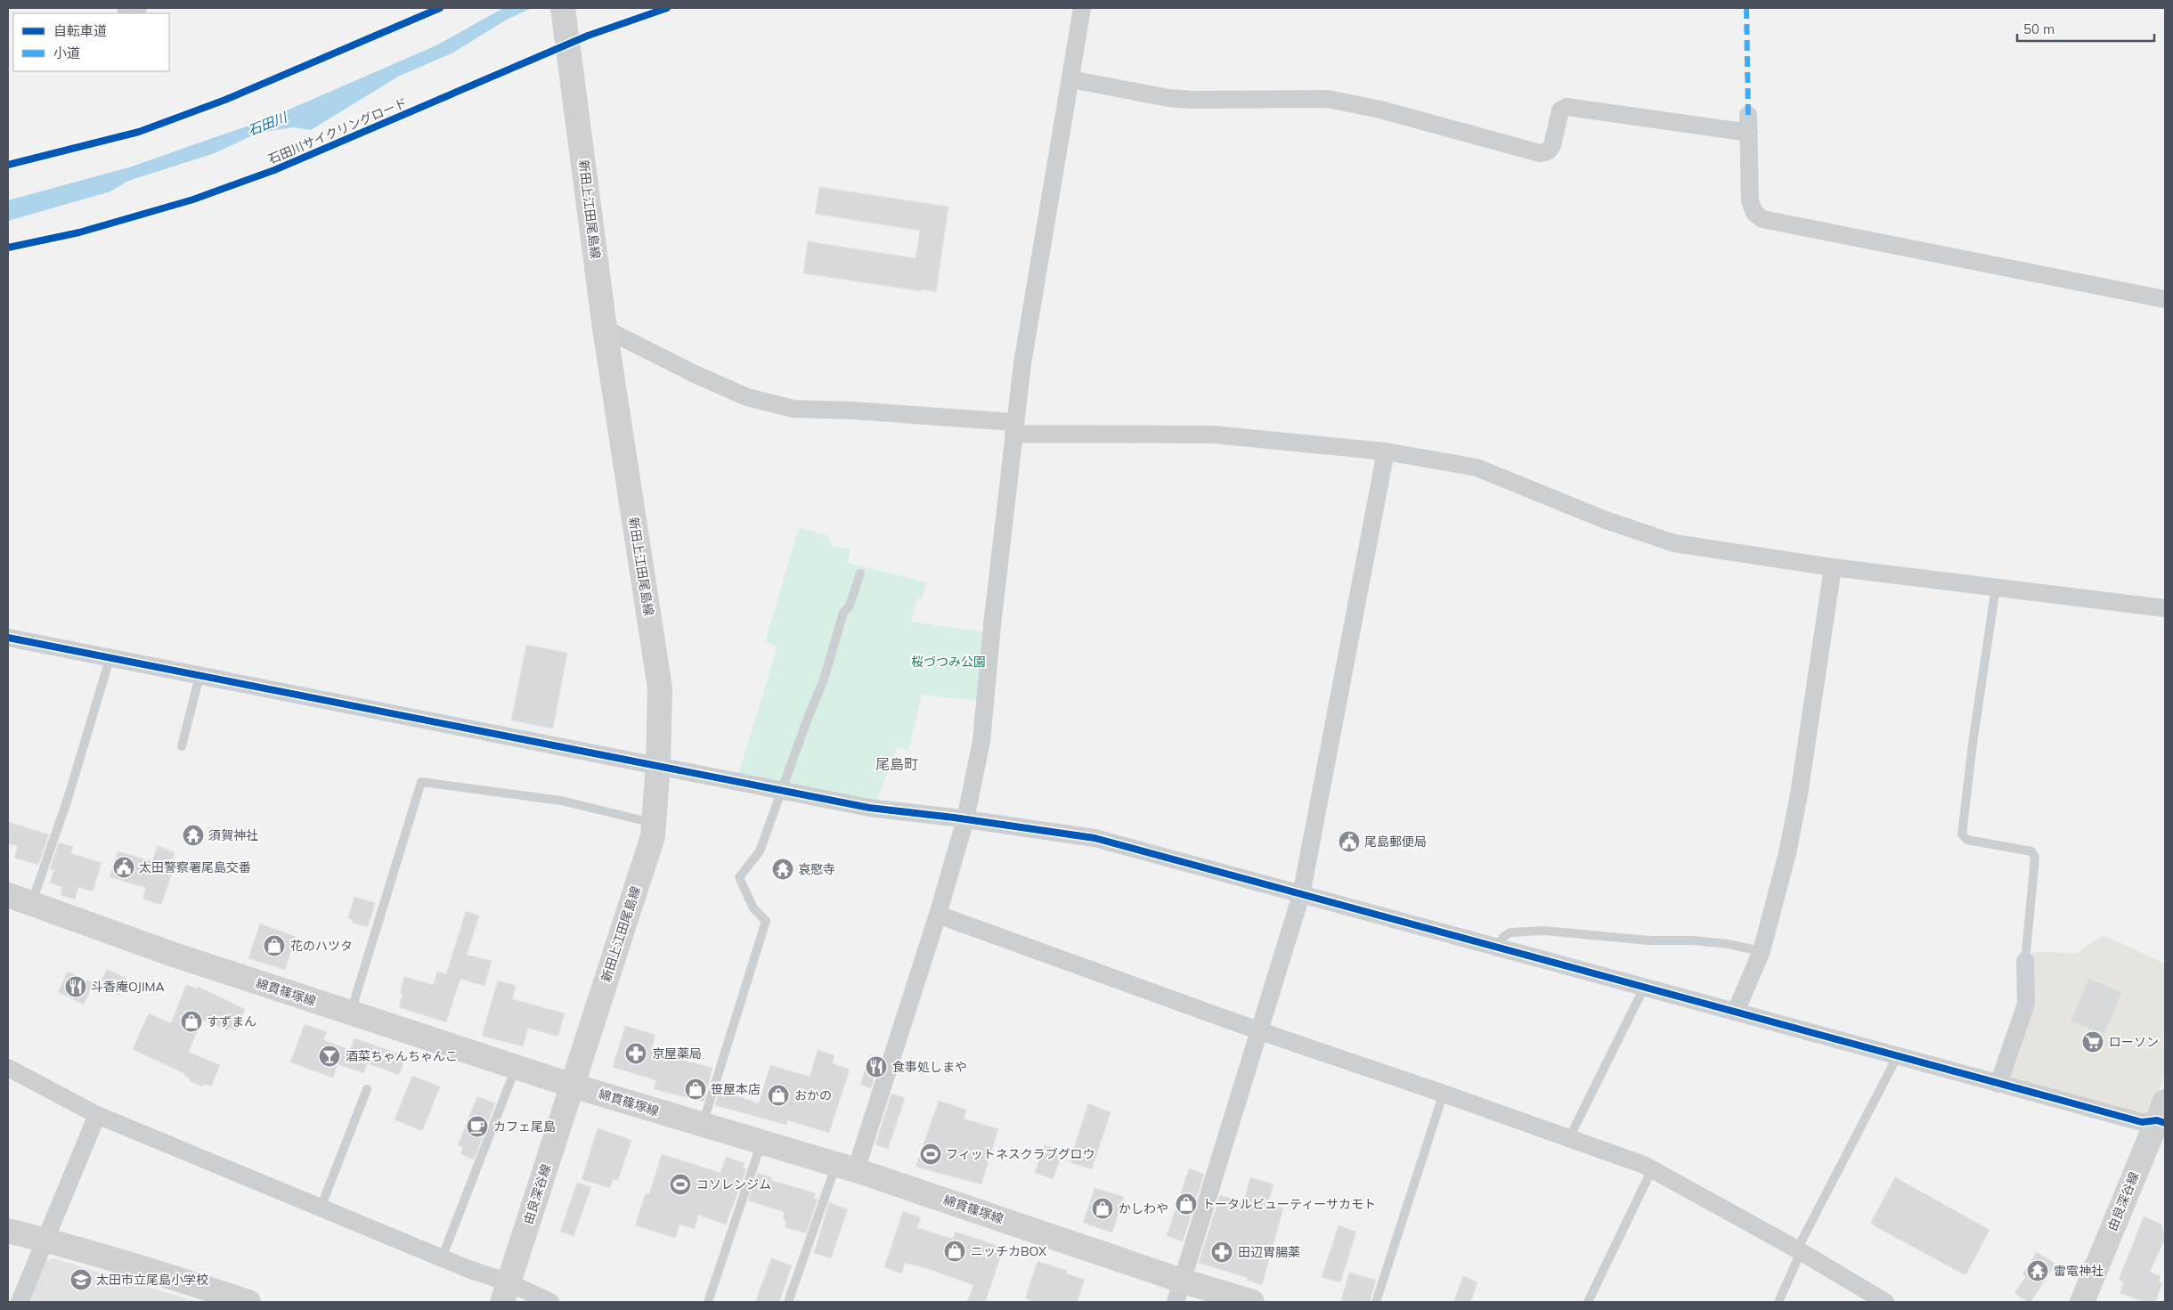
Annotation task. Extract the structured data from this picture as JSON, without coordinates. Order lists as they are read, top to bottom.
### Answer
{
  "streets": {
    "main road": ["新田上江田尾島線", "綿貫篠塚線", "由良深谷線"],
    "cycle path": ["石田川サイクリングロード"]
  },
  "crossings": [
    ["新田上江田尾島線", "綿貫篠塚線"],
    ["新田上江田尾島線", "由良深谷線"],
    ["綿貫篠塚線", "由良深谷線"]
  ],
  "districts": ["尾島町"],
  "water": ["石田川"],
  "parks": ["桜づつみ公園"],
  "places": {
    "temple": ["須賀神社", "哀愍寺", "雷電神社"],
    "public building": ["尾島郵便局", "太田警察署尾島交番"],
    "shop": [
      "花のハツタ",
      "すずまん",
      "笹屋本店",
      "おかの",
      "トータルビューティーサカモト",
      "かしわや",
      "ニッチカBOX"
    ],
    "restaurant": ["斗香庵OJIMA", "食事処しまや"],
    "supermarket": ["ローソン"],
    "pharmacy": ["京屋薬局", "田辺胃腸薬"],
    "bar": ["酒菜ちゃんちゃんこ"],
    "cafe": ["カフェ尾島"],
    "sports": ["フィットネスクラブグロウ", "コソレンジム"],
    "school or university": ["太田市立尾島小学校"]
  },
  "legend": ["自転車道", "小道"],
  "scale_bar": "50 m"
}
